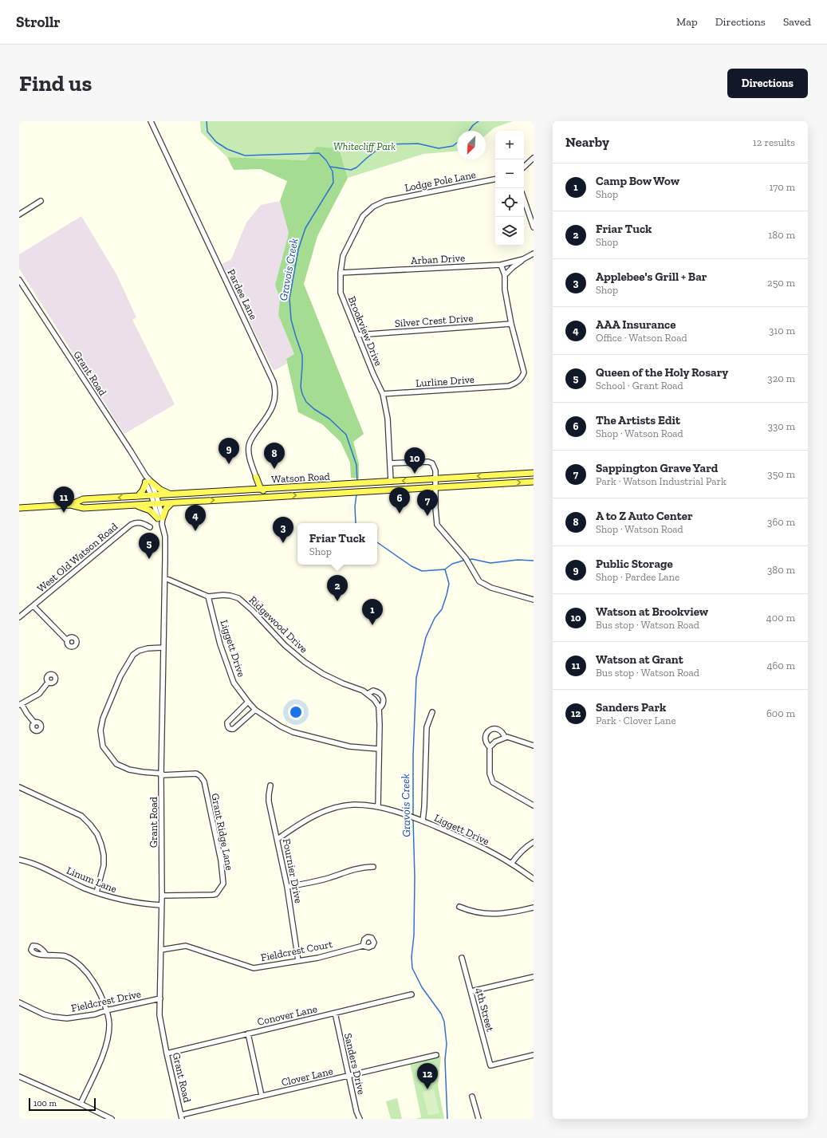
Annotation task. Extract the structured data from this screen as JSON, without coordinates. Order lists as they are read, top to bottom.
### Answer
{
  "streets": {
    "main road": ["Watson Road"],
    "street": [
      "Lodge Pole Lane",
      "Arban Drive",
      "Pardee Lane",
      "Silver Crest Drive",
      "Brookview Drive",
      "Grant Road",
      "Lurline Drive",
      "West Old Watson Road",
      "Ridgewood Drive",
      "Liggett Drive",
      "Grant Ridge Lane",
      "Fournier Drive",
      "Linum Lane",
      "Fieldcrest Court",
      "Fieldcrest Drive",
      "4th Street",
      "Conover Lane",
      "Sanders Drive",
      "Clover Lane"
    ]
  },
  "crossings": [
    ["Lodge Pole Lane", "Brookview Drive"],
    ["Arban Drive", "Brookview Drive"],
    ["Silver Crest Drive", "Brookview Drive"],
    ["Silver Crest Drive", "Lurline Drive"],
    ["Brookview Drive", "Lurline Drive"],
    ["Brookview Drive", "Watson Road"],
    ["Grant Road", "Watson Road"],
    ["Grant Road", "Grant Ridge Lane"],
    ["Grant Road", "Linum Lane"],
    ["Grant Road", "Fieldcrest Court"],
    ["Grant Road", "Fieldcrest Drive"],
    ["Grant Road", "Conover Lane"],
    ["Grant Road", "Clover Lane"],
    ["Ridgewood Drive", "Liggett Drive"],
    ["Liggett Drive", "Fournier Drive"],
    ["Fournier Drive", "Fieldcrest Court"],
    ["Conover Lane", "Sanders Drive"],
    ["Sanders Drive", "Clover Lane"]
  ],
  "water": ["Gravois Creek"],
  "parks": ["Whitecliff Park"],
  "scale_bar": "100 m",
  "north": "bottom left",
  "page": {
    "header": "Strollr",
    "nav": ["Map", "Directions", "Saved"],
    "buttons": "Directions",
    "title": "Find us",
    "heading": ["Nearby", "12 results"],
    "map_buttons": ["+", "−"],
    "list": [
      {
        "mark": "1",
        "name": "Camp Bow Wow",
        "note": "Shop",
        "value": "170 m"
      },
      {
        "mark": "2",
        "name": "Friar Tuck",
        "note": "Shop",
        "value": "180 m"
      },
      {
        "mark": "3",
        "name": "Applebee's Grill + Bar",
        "note": "Shop",
        "value": "250 m"
      },
      {
        "mark": "4",
        "name": "AAA Insurance",
        "note": "Office · Watson Road",
        "value": "310 m"
      },
      {
        "mark": "5",
        "name": "Queen of the Holy Rosary",
        "note": "School · Grant Road",
        "value": "320 m"
      },
      {
        "mark": "6",
        "name": "The Artists Edit",
        "note": "Shop · Watson Road",
        "value": "330 m"
      },
      {
        "mark": "7",
        "name": "Sappington Grave Yard",
        "note": "Park · Watson Industrial Park",
        "value": "350 m"
      },
      {
        "mark": "8",
        "name": "A to Z Auto Center",
        "note": "Shop · Watson Road",
        "value": "360 m"
      },
      {
        "mark": "9",
        "name": "Public Storage",
        "note": "Shop · Pardee Lane",
        "value": "380 m"
      },
      {
        "mark": "10",
        "name": "Watson at Brookview",
        "note": "Bus stop · Watson Road",
        "value": "400 m"
      },
      {
        "mark": "11",
        "name": "Watson at Grant",
        "note": "Bus stop · Watson Road",
        "value": "460 m"
      },
      {
        "mark": "12",
        "name": "Sanders Park",
        "note": "Park · Clover Lane",
        "value": "600 m"
      }
    ],
    "pins": [
      "9",
      "8",
      "10",
      "11",
      "6",
      "7",
      "4",
      "3",
      "5",
      "2",
      "1",
      "12"
    ],
    "popup": ["Friar Tuck", "Shop"],
    "scale": "100 m"
  }
}
